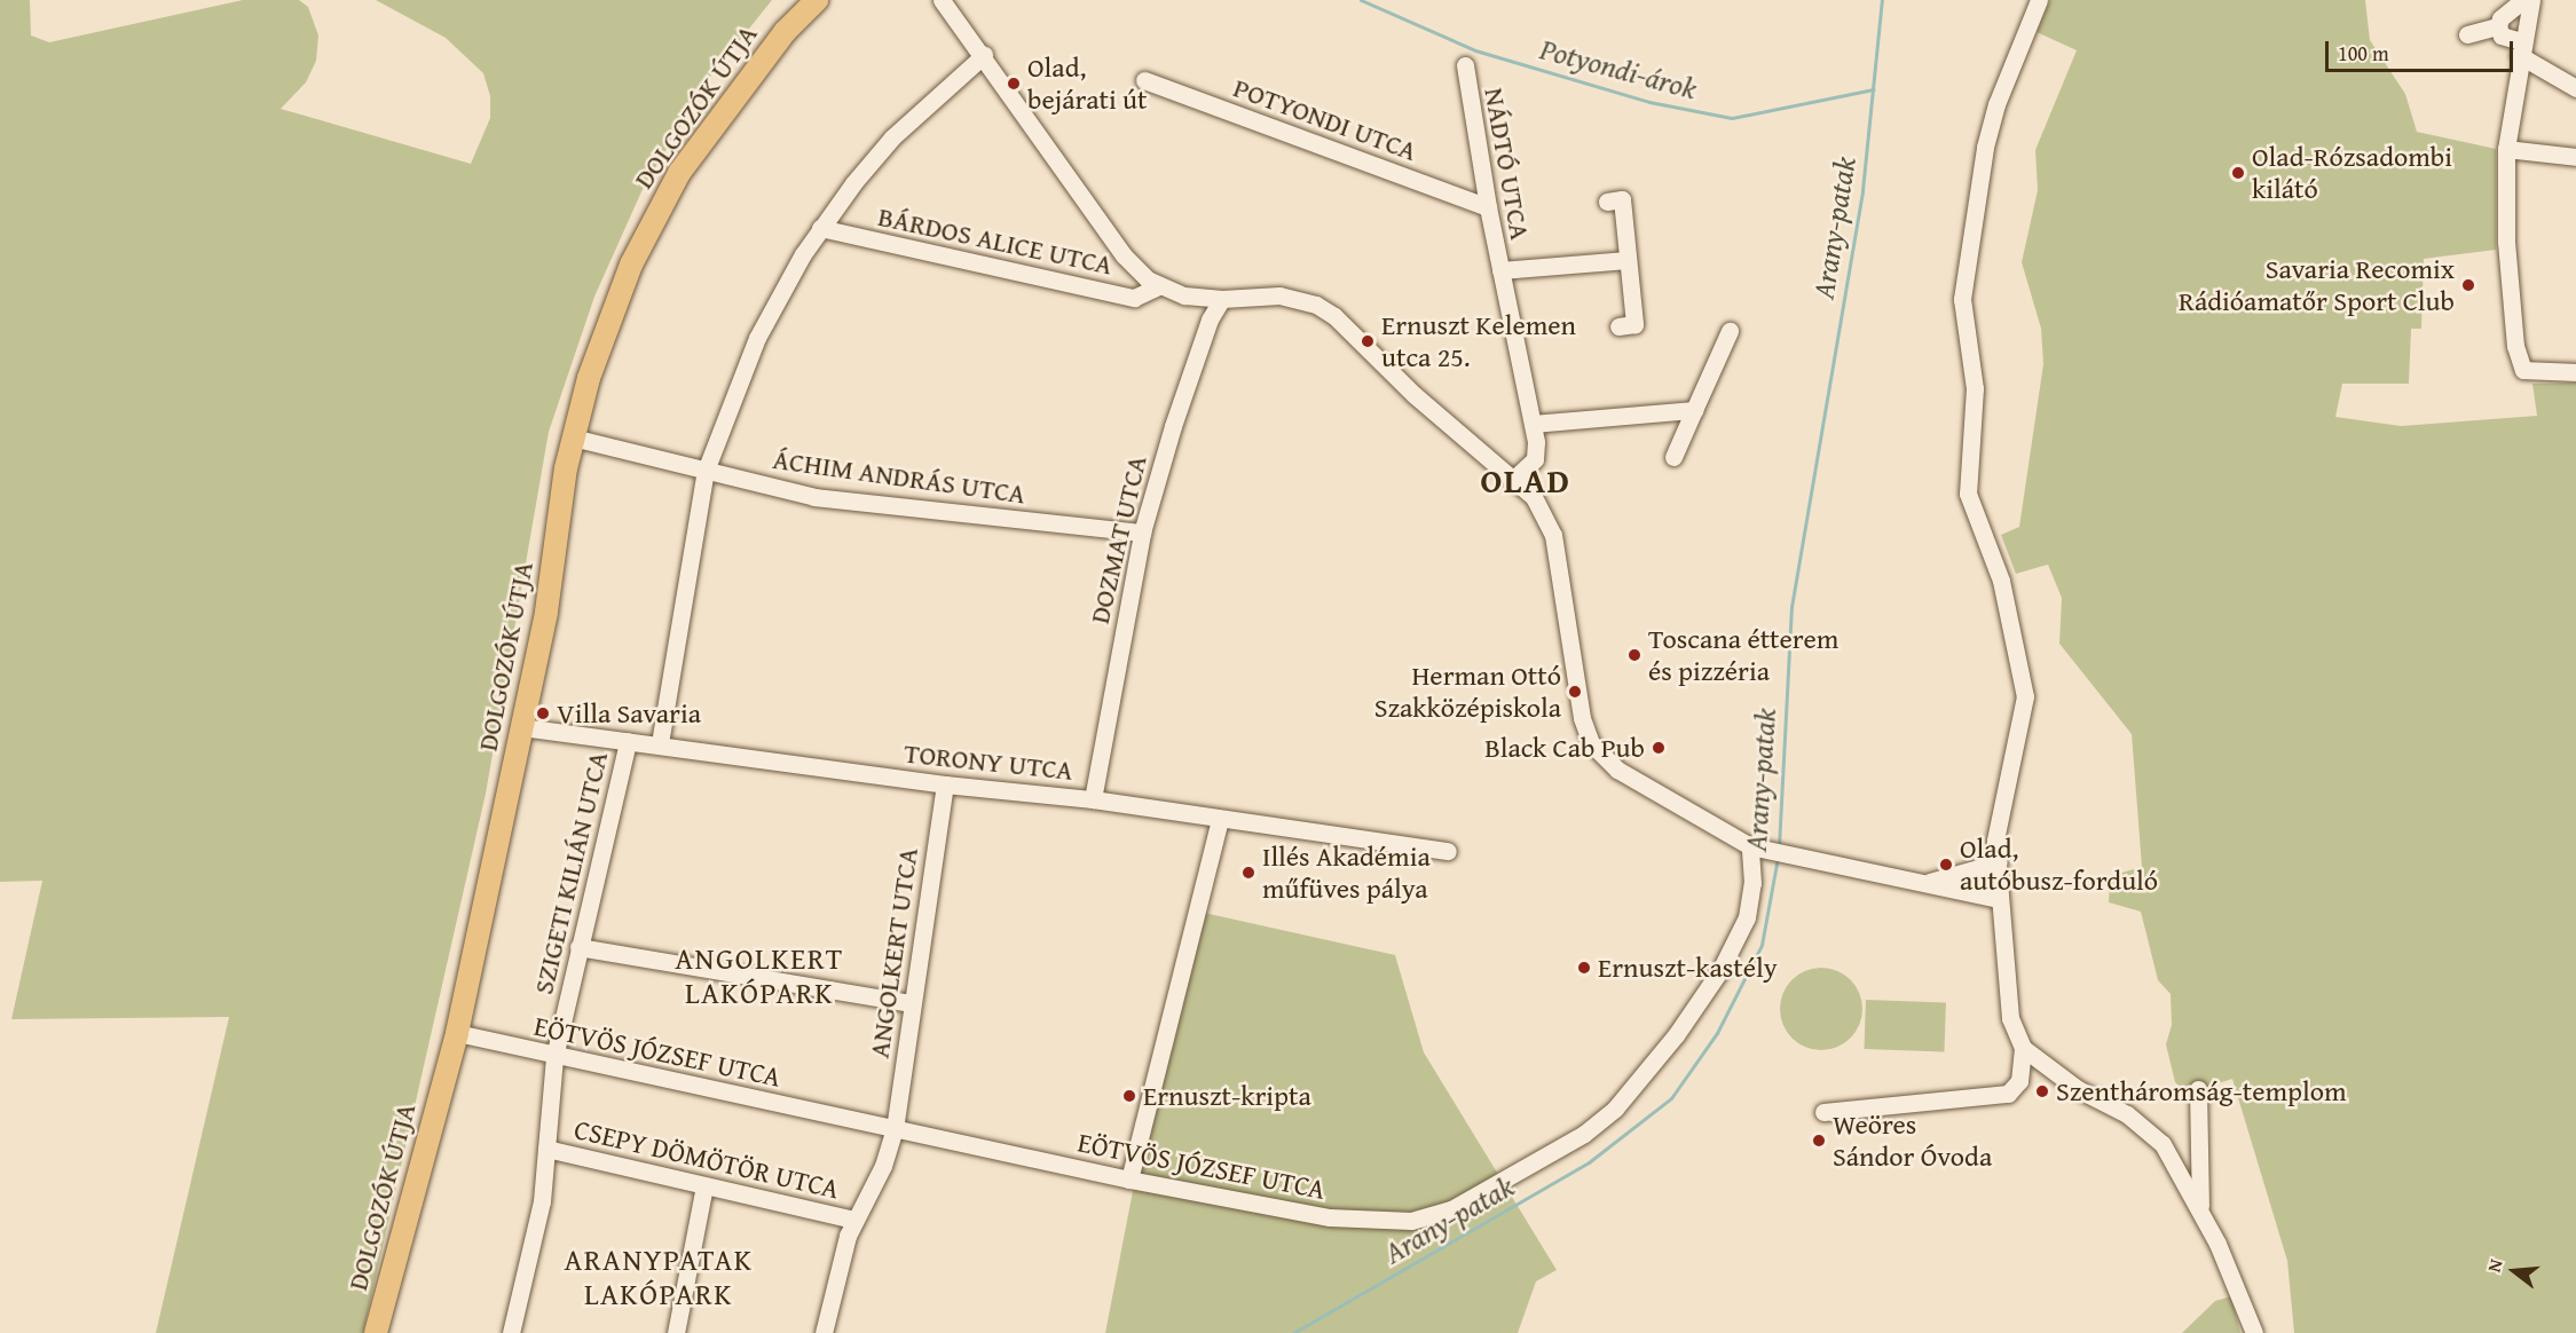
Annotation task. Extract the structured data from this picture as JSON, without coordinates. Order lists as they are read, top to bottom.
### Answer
{
  "streets": {
    "main road": ["DOLGOZÓK ÚTJA"],
    "street": [
      "POTYONDI UTCA",
      "NÁDTÓ UTCA",
      "BÁRDOS ALICE UTCA",
      "ÁCHIM ANDRÁS UTCA",
      "DOZMAT UTCA",
      "TORONY UTCA",
      "SZIGETI KILIÁN UTCA",
      "ANGOLKERT UTCA",
      "EÖTVÖS JÓZSEF UTCA",
      "CSEPY DÖMÖTÖR UTCA"
    ]
  },
  "crossings": [
    ["DOLGOZÓK ÚTJA", "ÁCHIM ANDRÁS UTCA"],
    ["DOLGOZÓK ÚTJA", "TORONY UTCA"],
    ["DOLGOZÓK ÚTJA", "EÖTVÖS JÓZSEF UTCA"],
    ["POTYONDI UTCA", "NÁDTÓ UTCA"],
    ["ÁCHIM ANDRÁS UTCA", "DOZMAT UTCA"],
    ["DOZMAT UTCA", "TORONY UTCA"],
    ["TORONY UTCA", "SZIGETI KILIÁN UTCA"],
    ["TORONY UTCA", "ANGOLKERT UTCA"],
    ["SZIGETI KILIÁN UTCA", "EÖTVÖS JÓZSEF UTCA"],
    ["SZIGETI KILIÁN UTCA", "CSEPY DÖMÖTÖR UTCA"],
    ["ANGOLKERT UTCA", "EÖTVÖS JÓZSEF UTCA"],
    ["ANGOLKERT UTCA", "CSEPY DÖMÖTÖR UTCA"]
  ],
  "districts": ["OLAD", "ANGOLKERT LAKÓPARK", "ARANYPATAK LAKÓPARK"],
  "water": ["Potyondi-árok", "Arany-patak"],
  "places": [
    "Olad, bejárati út",
    "Olad-Rózsadombi kilátó",
    "Savaria Recomix Rádióamatőr Sport Club",
    "Ernuszt Kelemen utca 25.",
    "Toscana étterem és pizzéria",
    "Herman Ottó Szakközépiskola",
    "Villa Savaria",
    "Black Cab Pub",
    "Olad, autóbusz-forduló",
    "Illés Akadémia műfüves pálya",
    "Ernuszt-kastély",
    "Szentháromság-templom",
    "Ernuszt-kripta",
    "Weöres Sándor Óvoda"
  ],
  "scale_bar": "100 m",
  "north": "left"
}
